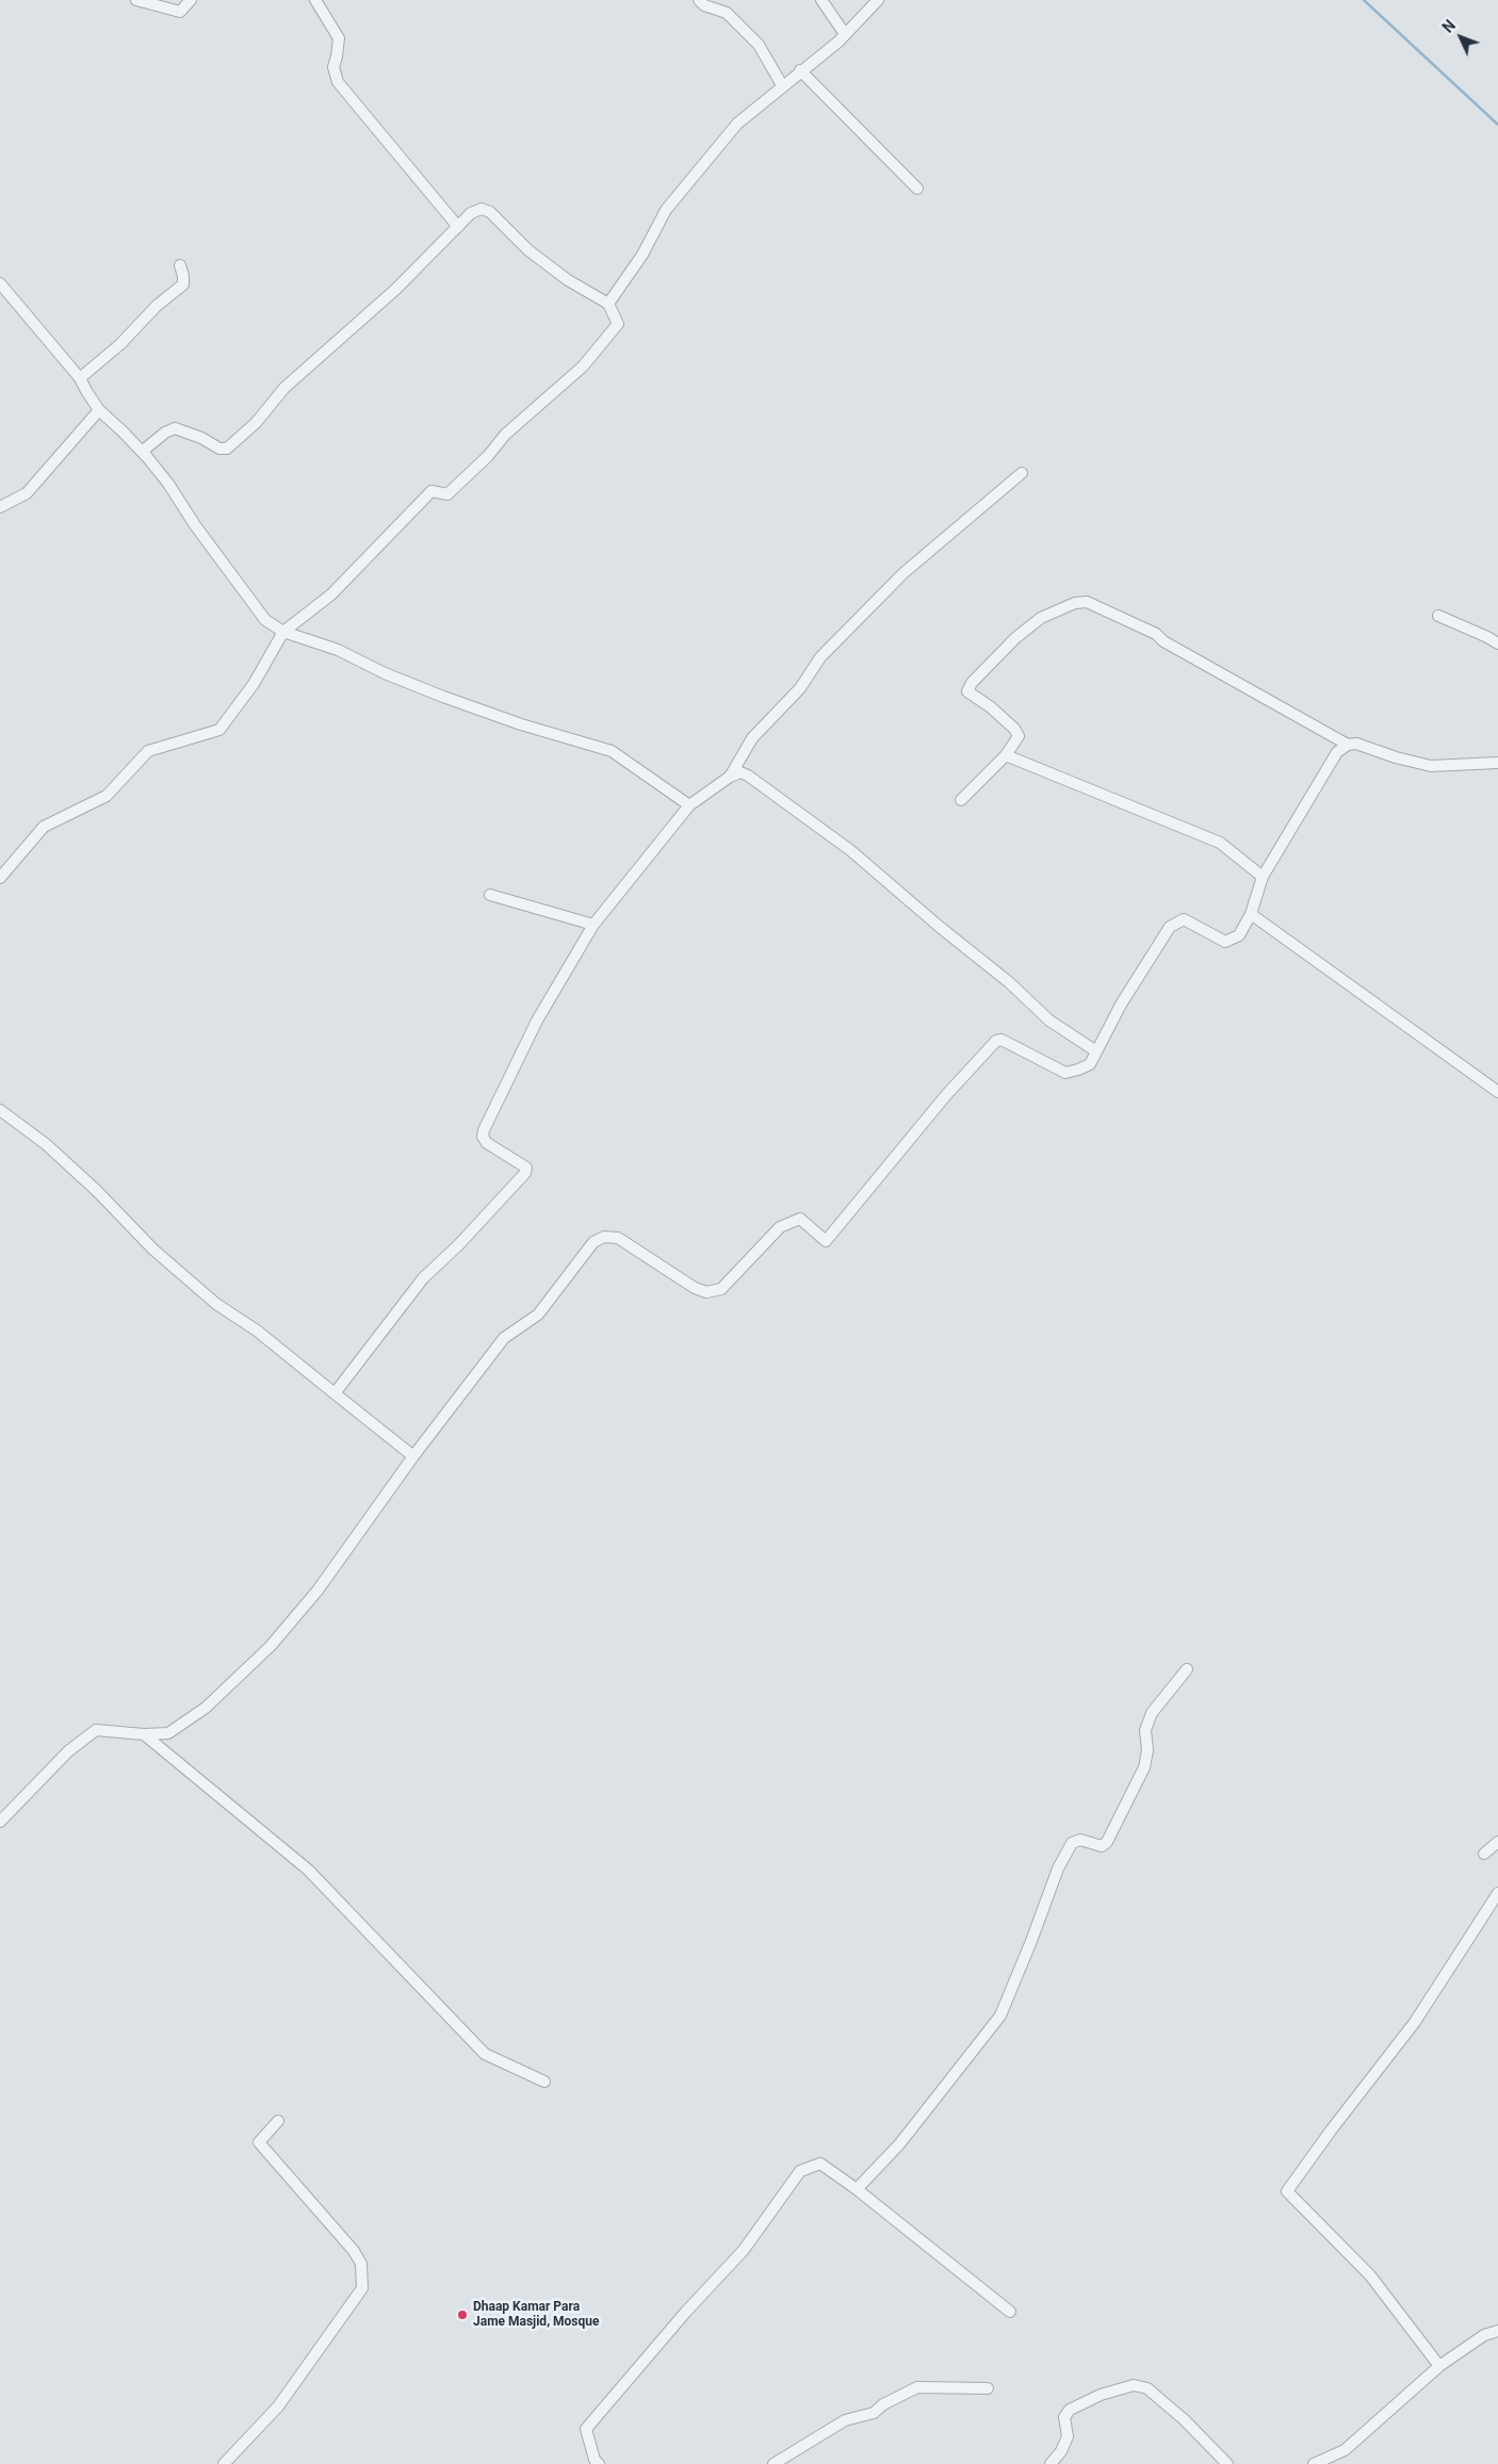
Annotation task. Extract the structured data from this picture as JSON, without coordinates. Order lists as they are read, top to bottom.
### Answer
{
  "places": ["Dhaap Kamar Para Jame Masjid, Mosque"],
  "north": "top left"
}
